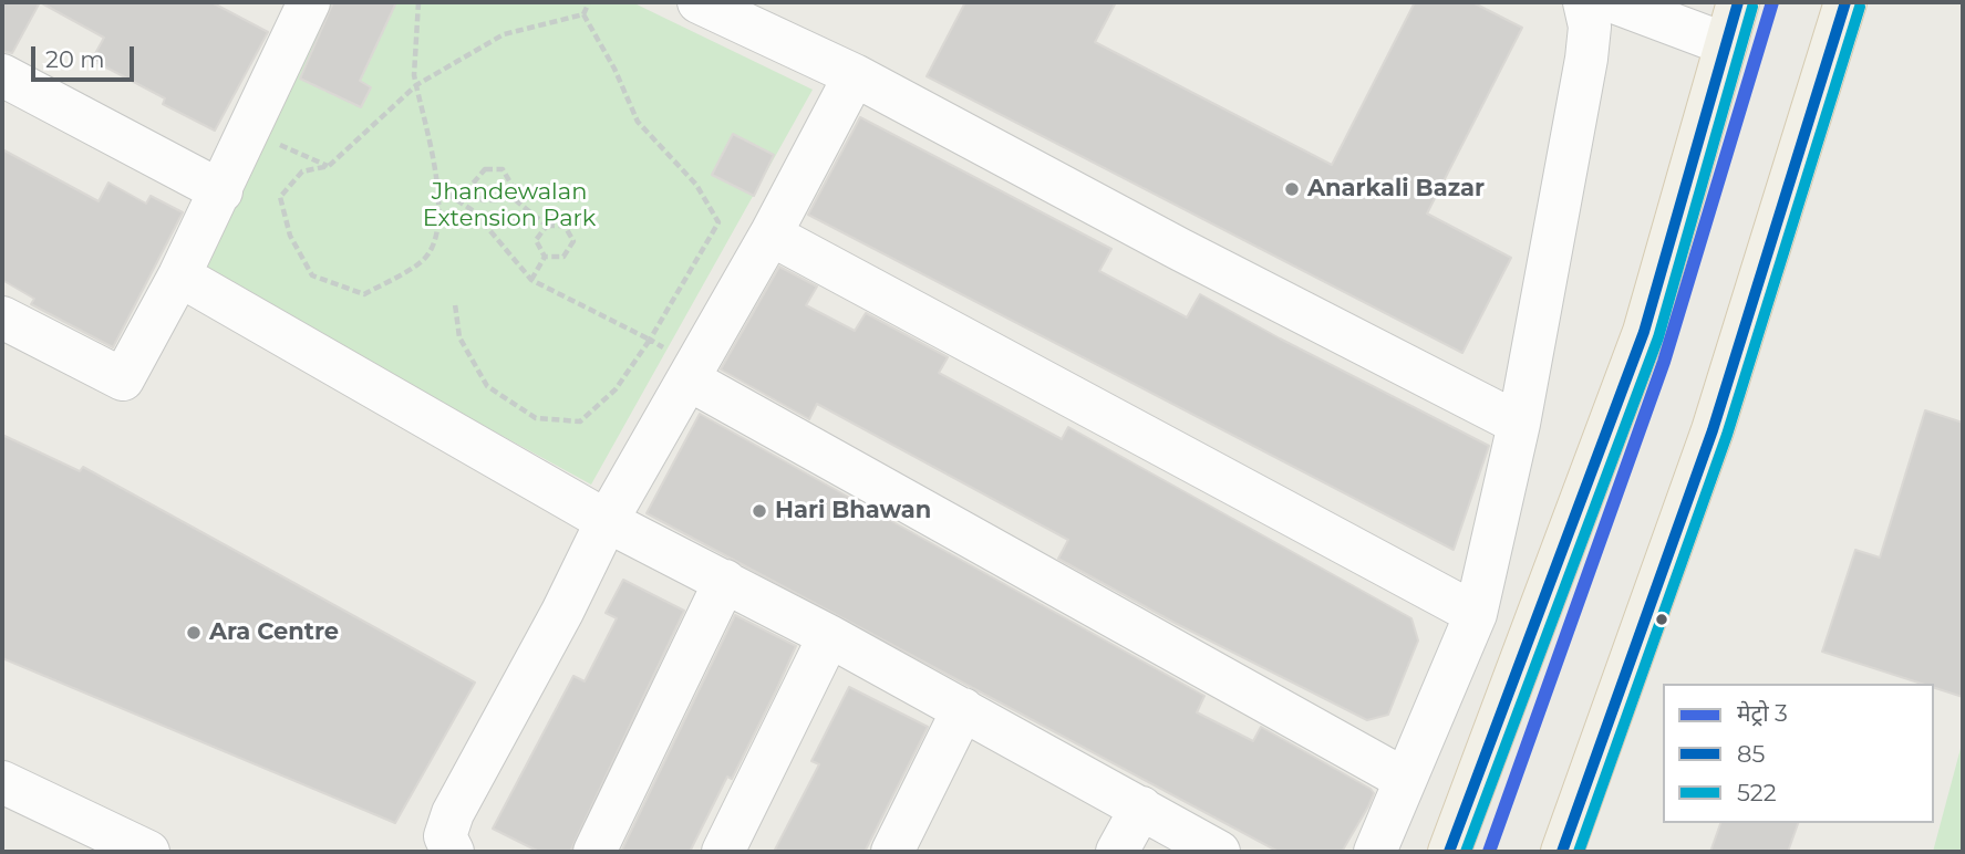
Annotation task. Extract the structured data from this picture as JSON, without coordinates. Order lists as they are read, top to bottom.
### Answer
{
  "parks": ["Jhandewalan Extension Park"],
  "places": ["Anarkali Bazar", "Hari Bhawan", "Ara Centre"],
  "lines": ["metro line 3", "transit line 85", "transit line 522"],
  "legend": ["मेट्रो 3", "85", "522"],
  "scale_bar": "20 m"
}
